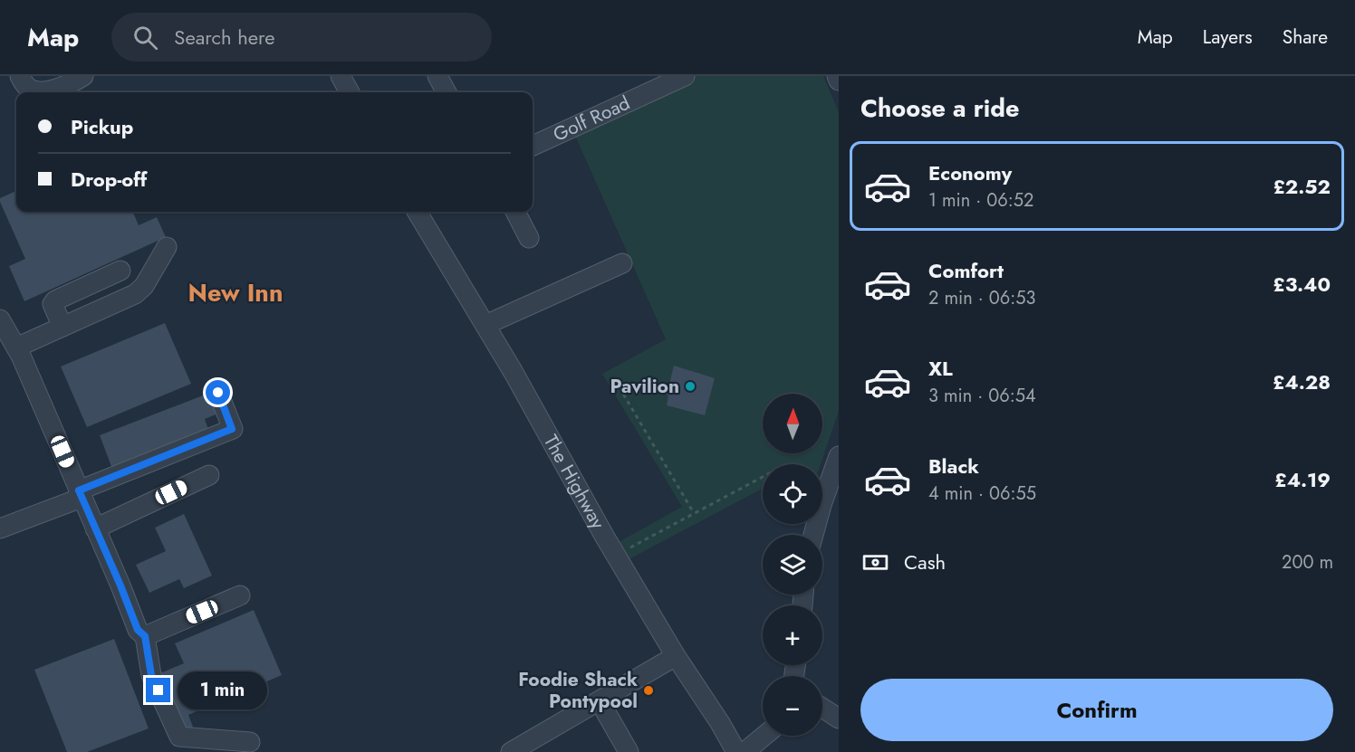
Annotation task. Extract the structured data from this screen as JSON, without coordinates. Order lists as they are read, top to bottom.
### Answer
{
  "streets": {
    "street": ["Golf Road", "The Highway"]
  },
  "districts": ["New Inn"],
  "places": ["Pavilion", "Foodie Shack Pontypool"],
  "north": "top",
  "page": {
    "header": "Map",
    "search": "Search here",
    "nav": ["Map", "Layers", "Share"],
    "heading": "Choose a ride",
    "banner": ["Pickup", "Drop-off"],
    "list": [
      {
        "name": "Economy",
        "note": "1 min · 06:52",
        "value": "£2.52"
      },
      {
        "name": "Comfort",
        "note": "2 min · 06:53",
        "value": "£3.40"
      },
      {
        "name": "XL",
        "note": "3 min · 06:54",
        "value": "£4.28"
      },
      {
        "name": "Black",
        "note": "4 min · 06:55",
        "value": "£4.19"
      }
    ],
    "map_buttons": ["+", "−"],
    "pay": ["Cash", "200 m"],
    "buttons": "Confirm",
    "bubble": "1 min"
  }
}
